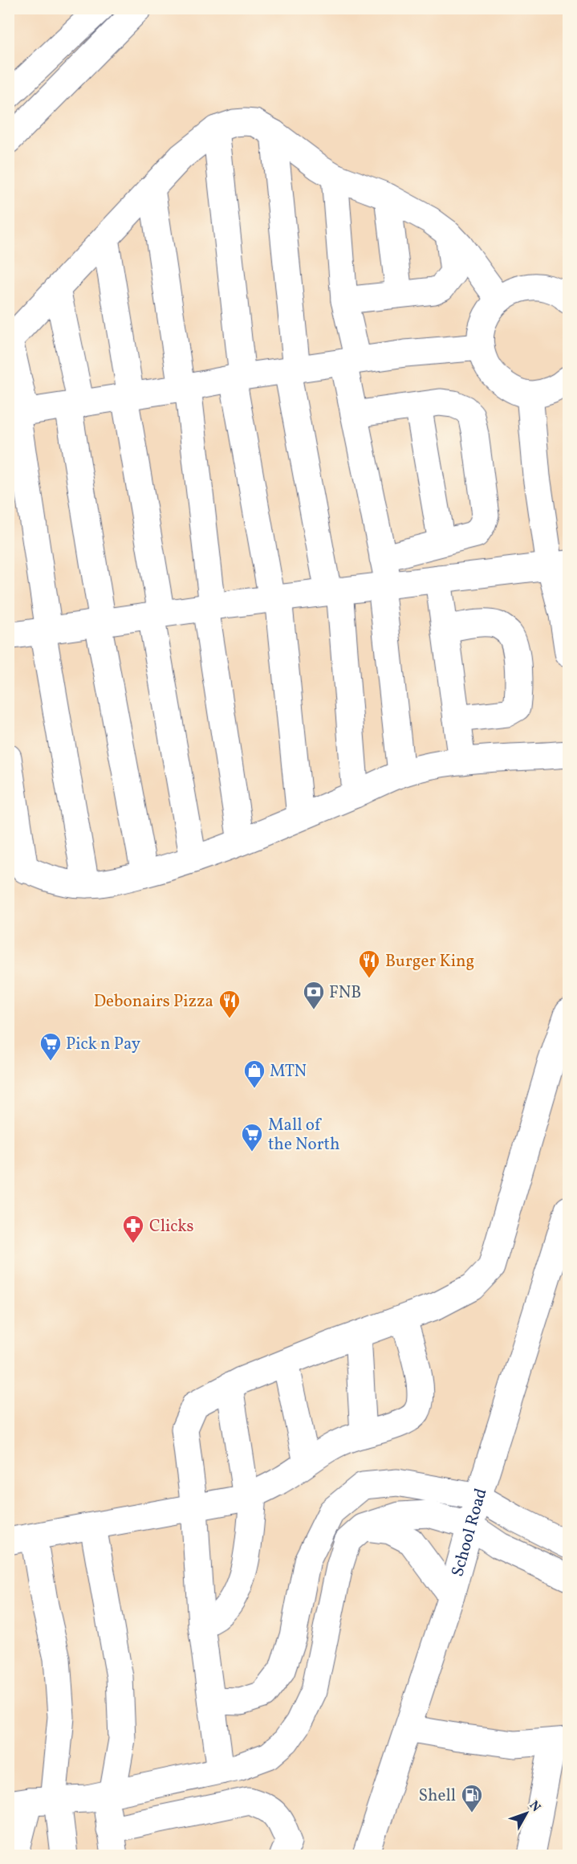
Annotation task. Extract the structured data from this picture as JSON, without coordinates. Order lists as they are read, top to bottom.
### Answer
{
  "streets": {
    "main road": ["School Road"]
  },
  "places": {
    "restaurant": ["Burger King", "Debonairs Pizza"],
    "bank": ["FNB"],
    "supermarket": ["Pick n Pay", "Mall of the North"],
    "shop": ["MTN"],
    "pharmacy": ["Clicks"],
    "fuel station": ["Shell"]
  },
  "north": "top right"
}
